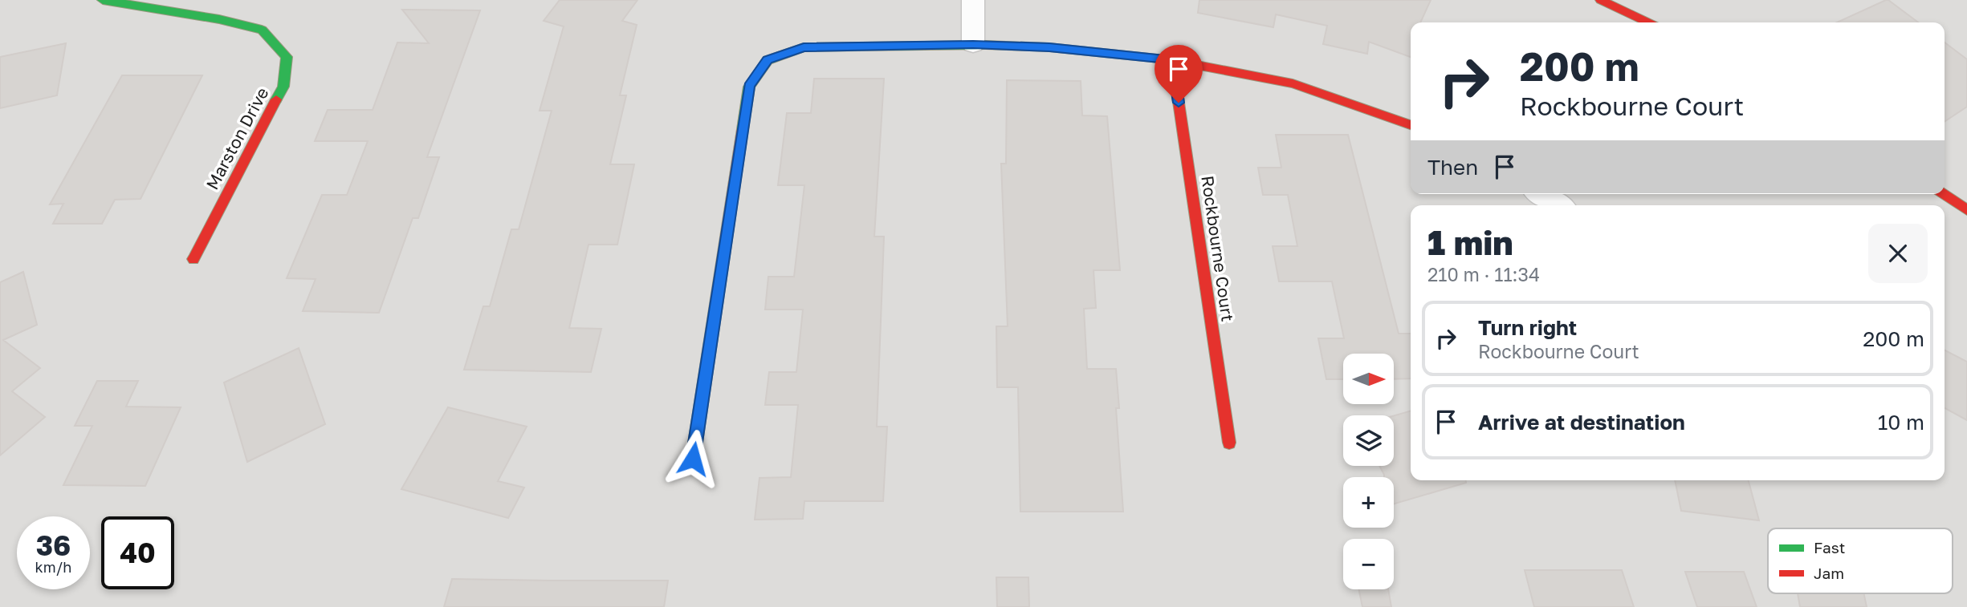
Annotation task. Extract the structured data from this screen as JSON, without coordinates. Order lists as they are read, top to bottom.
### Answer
{
  "streets": {
    "street": ["Marston Drive", "Rockbourne Court"]
  },
  "legend": ["Fast", "Jam"],
  "north": "right",
  "page": {
    "turn": ["200 m", "Rockbourne Court"],
    "then": "Then",
    "heading": ["1 min", "210 m · 11:34"],
    "list": [
      {
        "name": "Turn right",
        "note": "Rockbourne Court",
        "value": "200 m"
      },
      {
        "name": "Arrive at destination",
        "value": "10 m"
      }
    ],
    "map_buttons": ["+", "−"],
    "speed": "36 km/h",
    "limit": "40"
  }
}
